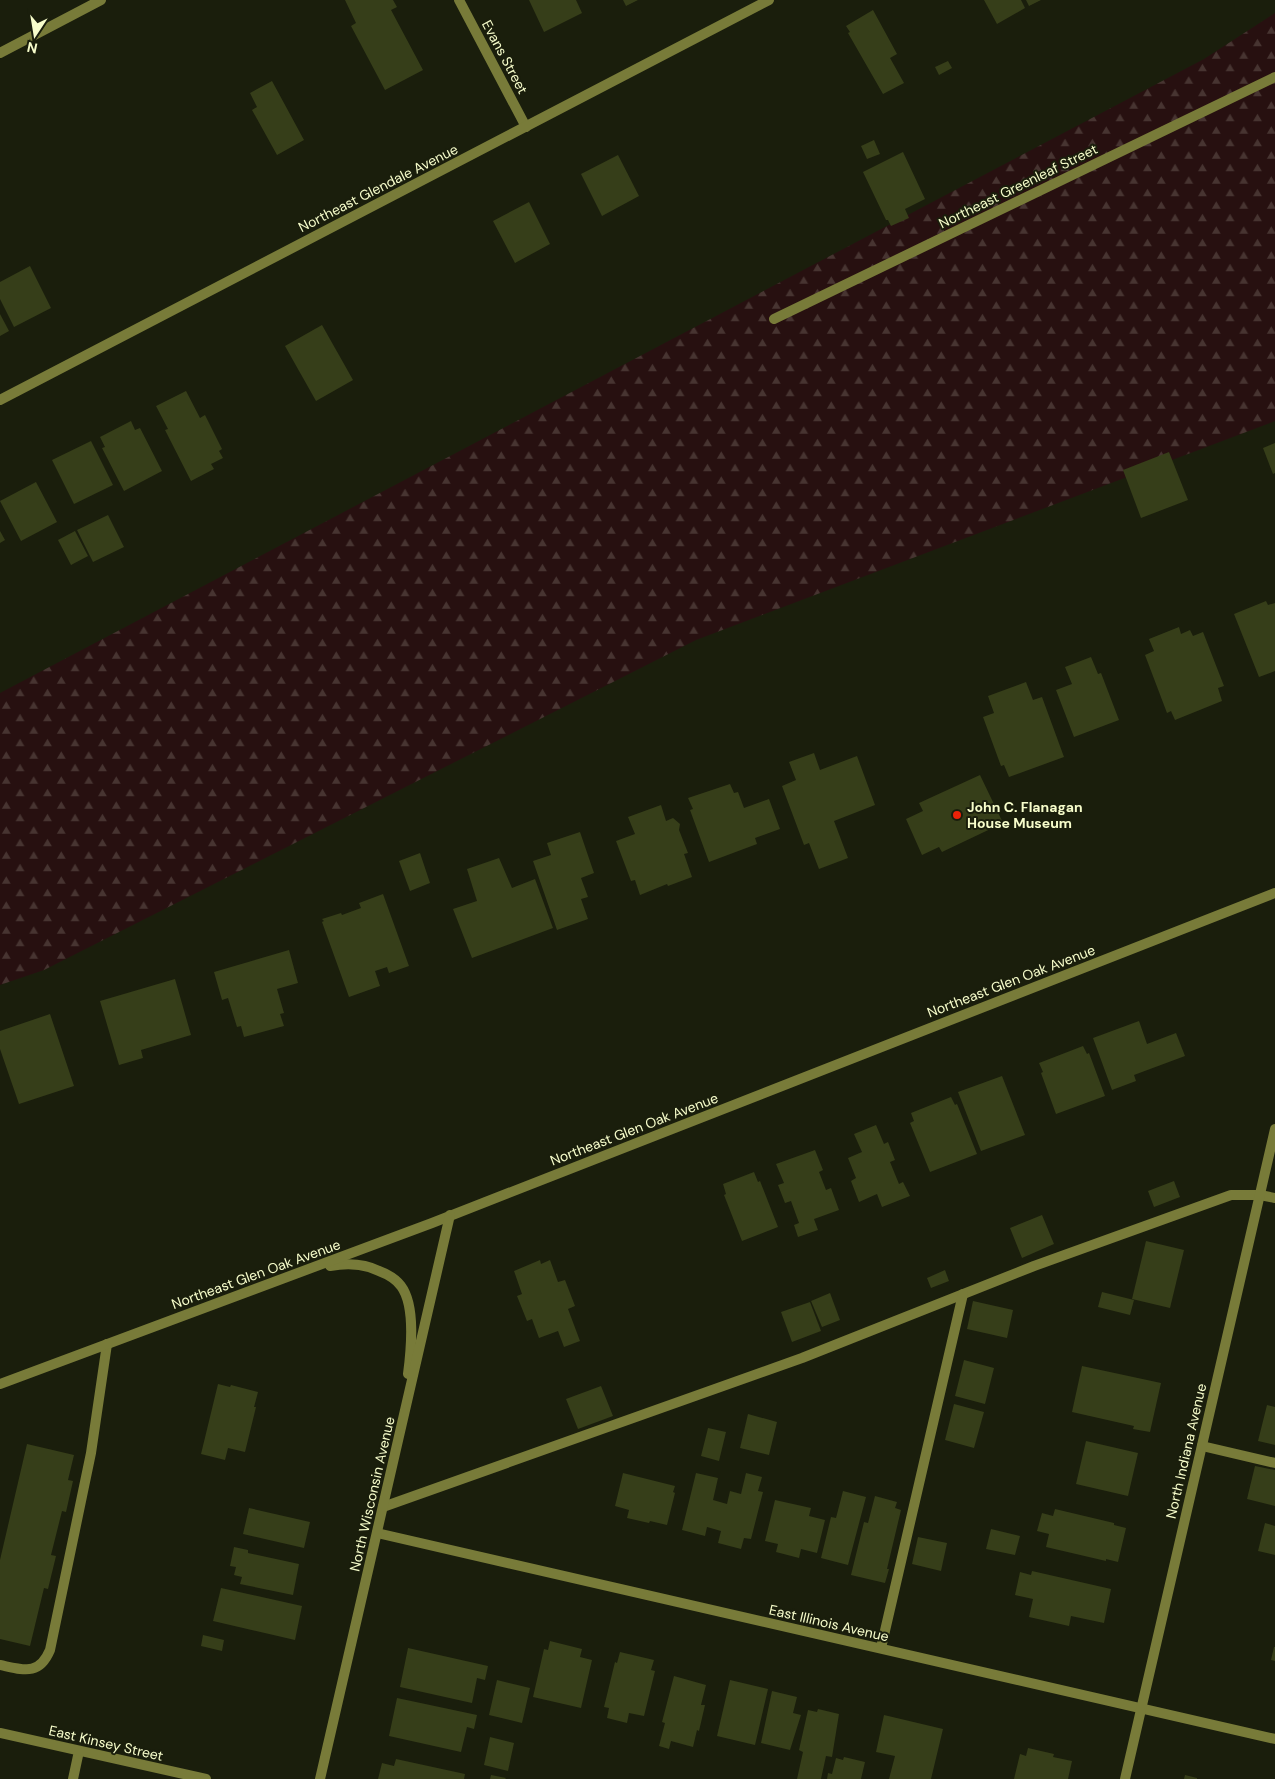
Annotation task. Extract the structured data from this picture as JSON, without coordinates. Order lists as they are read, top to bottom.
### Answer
{
  "streets": {
    "street": [
      "Evans Street",
      "Northeast Greenleaf Street",
      "Northeast Glendale Avenue",
      "Northeast Glen Oak Avenue",
      "North Indiana Avenue",
      "North Wisconsin Avenue",
      "East Illinois Avenue",
      "East Kinsey Street"
    ]
  },
  "crossings": [
    ["Evans Street", "Northeast Glendale Avenue"],
    ["Northeast Glen Oak Avenue", "North Wisconsin Avenue"],
    ["North Indiana Avenue", "East Illinois Avenue"],
    ["North Wisconsin Avenue", "East Illinois Avenue"]
  ],
  "places": ["John C. Flanagan House Museum"],
  "north": "bottom"
}
